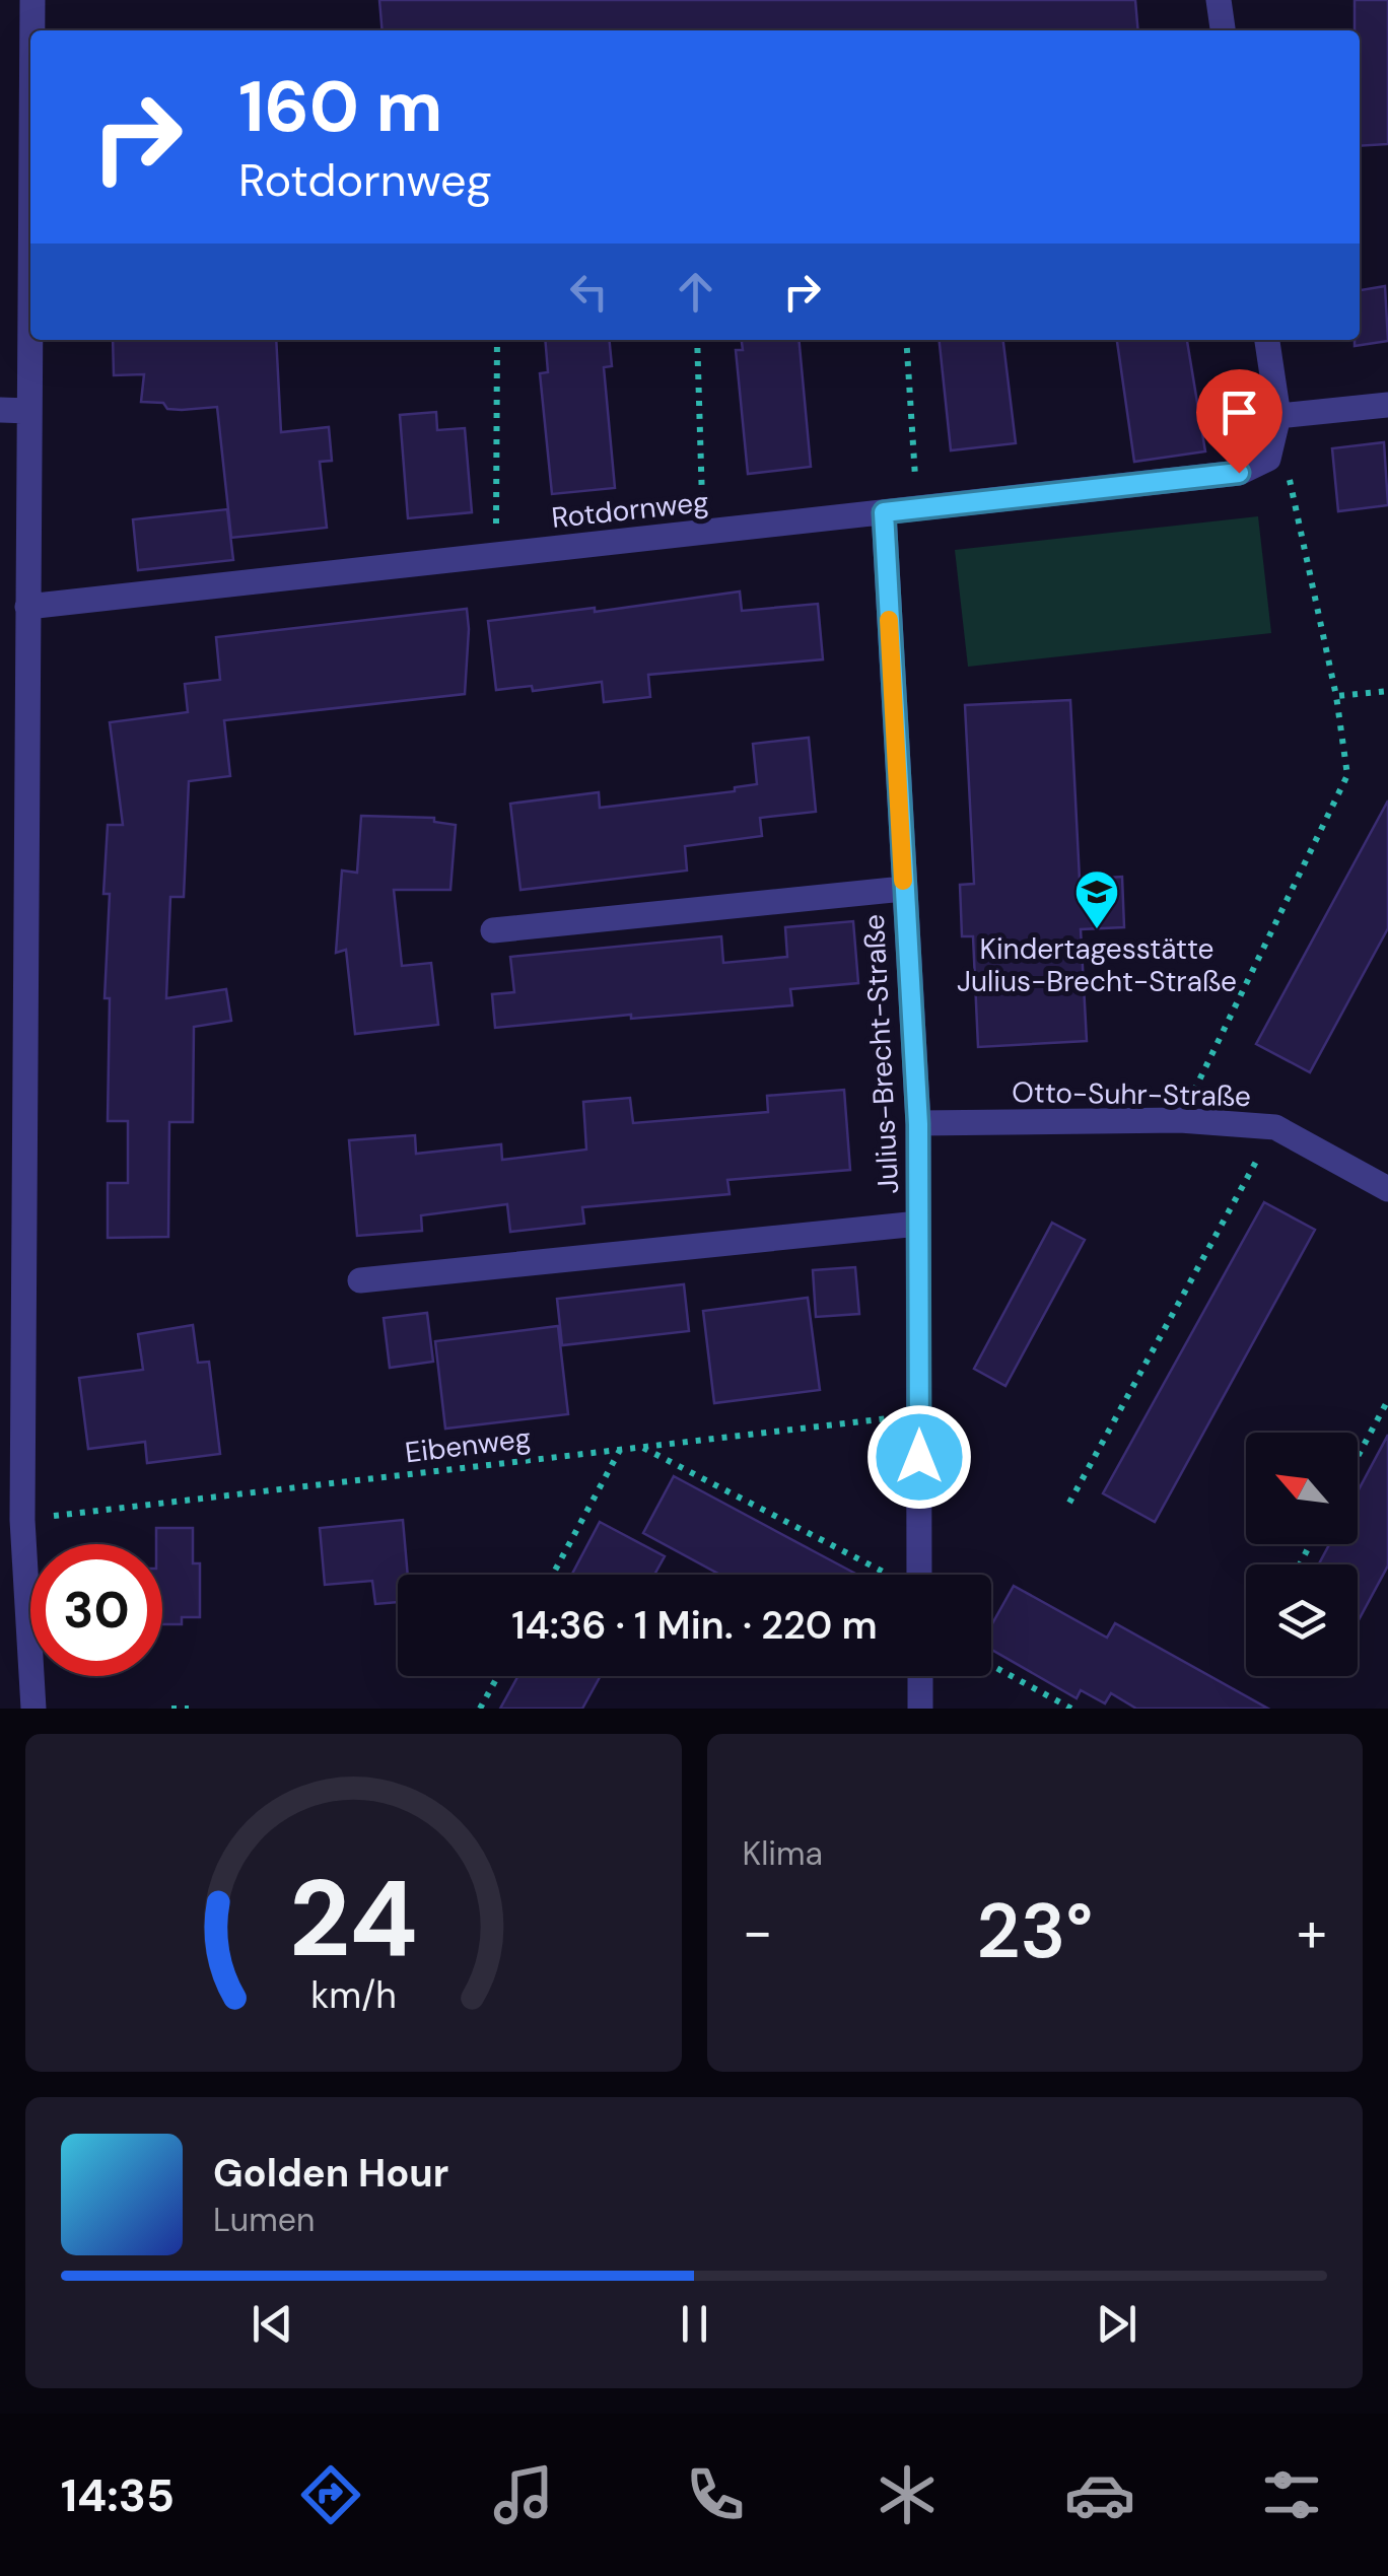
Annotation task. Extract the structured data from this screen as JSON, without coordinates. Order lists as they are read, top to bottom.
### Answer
{
  "streets": {
    "street": ["Rotdornweg", "Julius-Brecht-Straße", "Otto-Suhr-Straße"],
    "path": ["Eibenweg"]
  },
  "crossings": [
    ["Rotdornweg", "Julius-Brecht-Straße"],
    ["Julius-Brecht-Straße", "Otto-Suhr-Straße"],
    ["Julius-Brecht-Straße", "Eibenweg"]
  ],
  "places": {
    "school or university": ["Kindertagesstätte Julius-Brecht-Straße"]
  },
  "north": "top left",
  "page": {
    "turn": ["160 m", "Rotdornweg"],
    "limit": "30",
    "trip": "14:36 · 1 Min. · 220 m",
    "tile": "Klima",
    "heat": ["−", "23°", "+"],
    "song": ["Golden Hour", "Lumen"],
    "tabs": "14:35",
    "gauge": ["24", "km/h"]
  }
}
